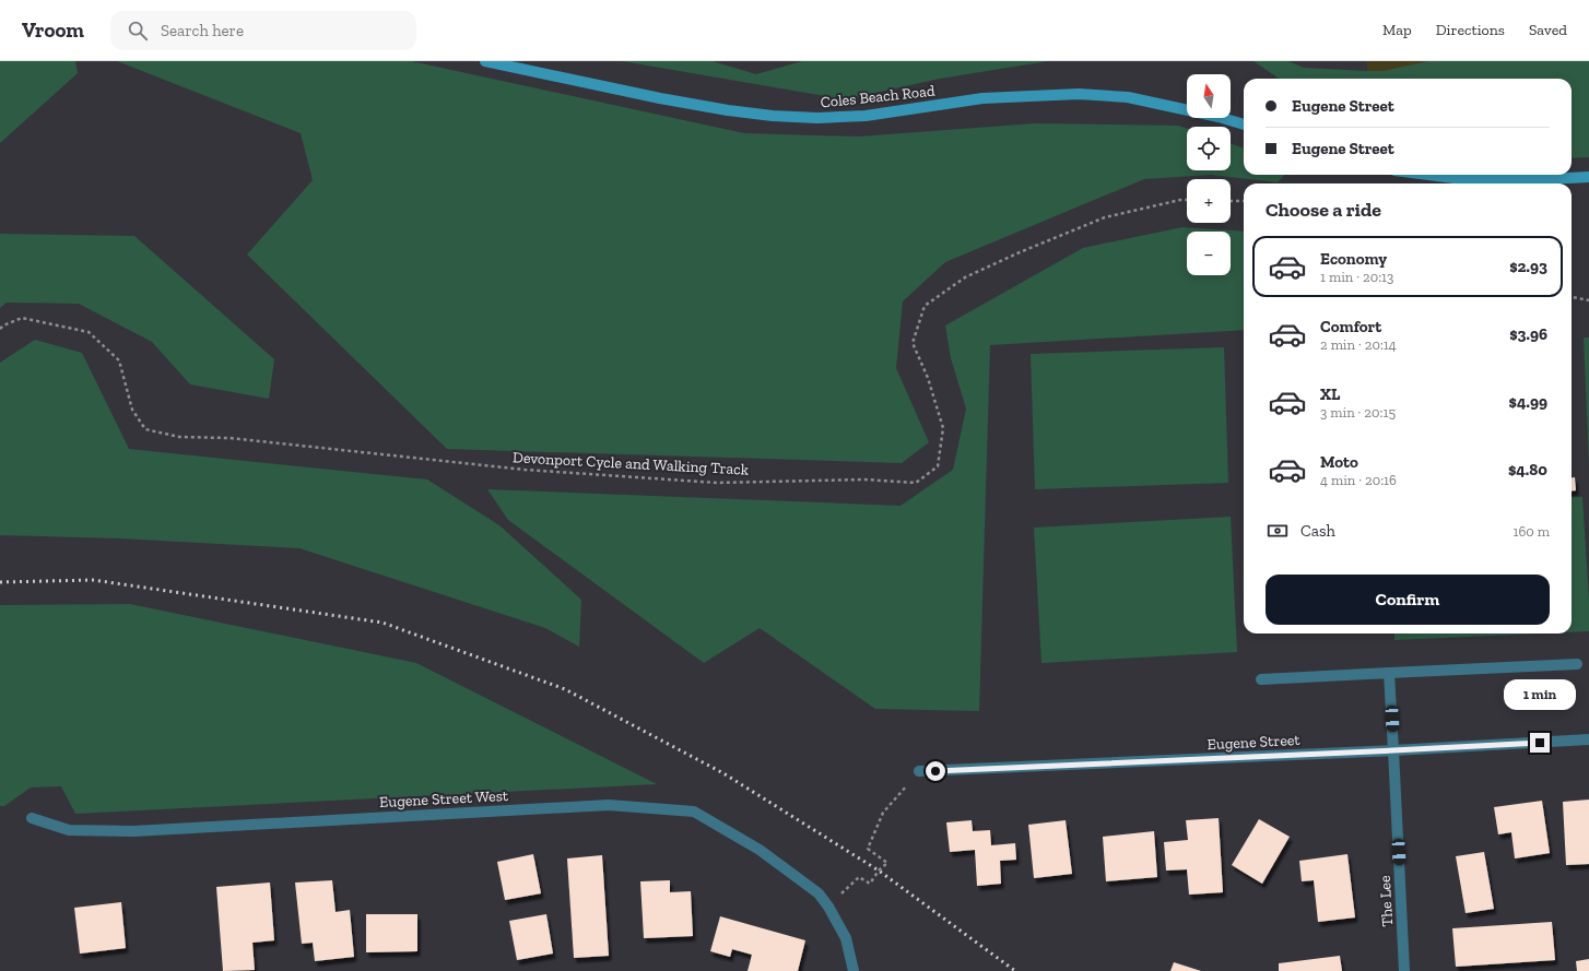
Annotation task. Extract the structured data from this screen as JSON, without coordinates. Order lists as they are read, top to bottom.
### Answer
{
  "streets": {
    "street": [
      "Coles Beach Road",
      "Eugene Street",
      "Eugene Street West",
      "The Lee"
    ],
    "path": ["Devonport Cycle and Walking Track"]
  },
  "crossings": [
    ["Eugene Street", "The Lee"]
  ],
  "north": "top",
  "page": {
    "header": "Vroom",
    "search": "Search here",
    "nav": ["Map", "Directions", "Saved"],
    "map_buttons": ["+", "−"],
    "banner": ["Eugene Street", "Eugene Street"],
    "heading": "Choose a ride",
    "list": [
      {
        "name": "Economy",
        "note": "1 min · 20:13",
        "value": "$2.93"
      },
      {
        "name": "Comfort",
        "note": "2 min · 20:14",
        "value": "$3.96"
      },
      {
        "name": "XL",
        "note": "3 min · 20:15",
        "value": "$4.99"
      },
      {
        "name": "Moto",
        "note": "4 min · 20:16",
        "value": "$4.80"
      }
    ],
    "pay": ["Cash", "160 m"],
    "buttons": "Confirm",
    "bubble": "1 min"
  }
}
